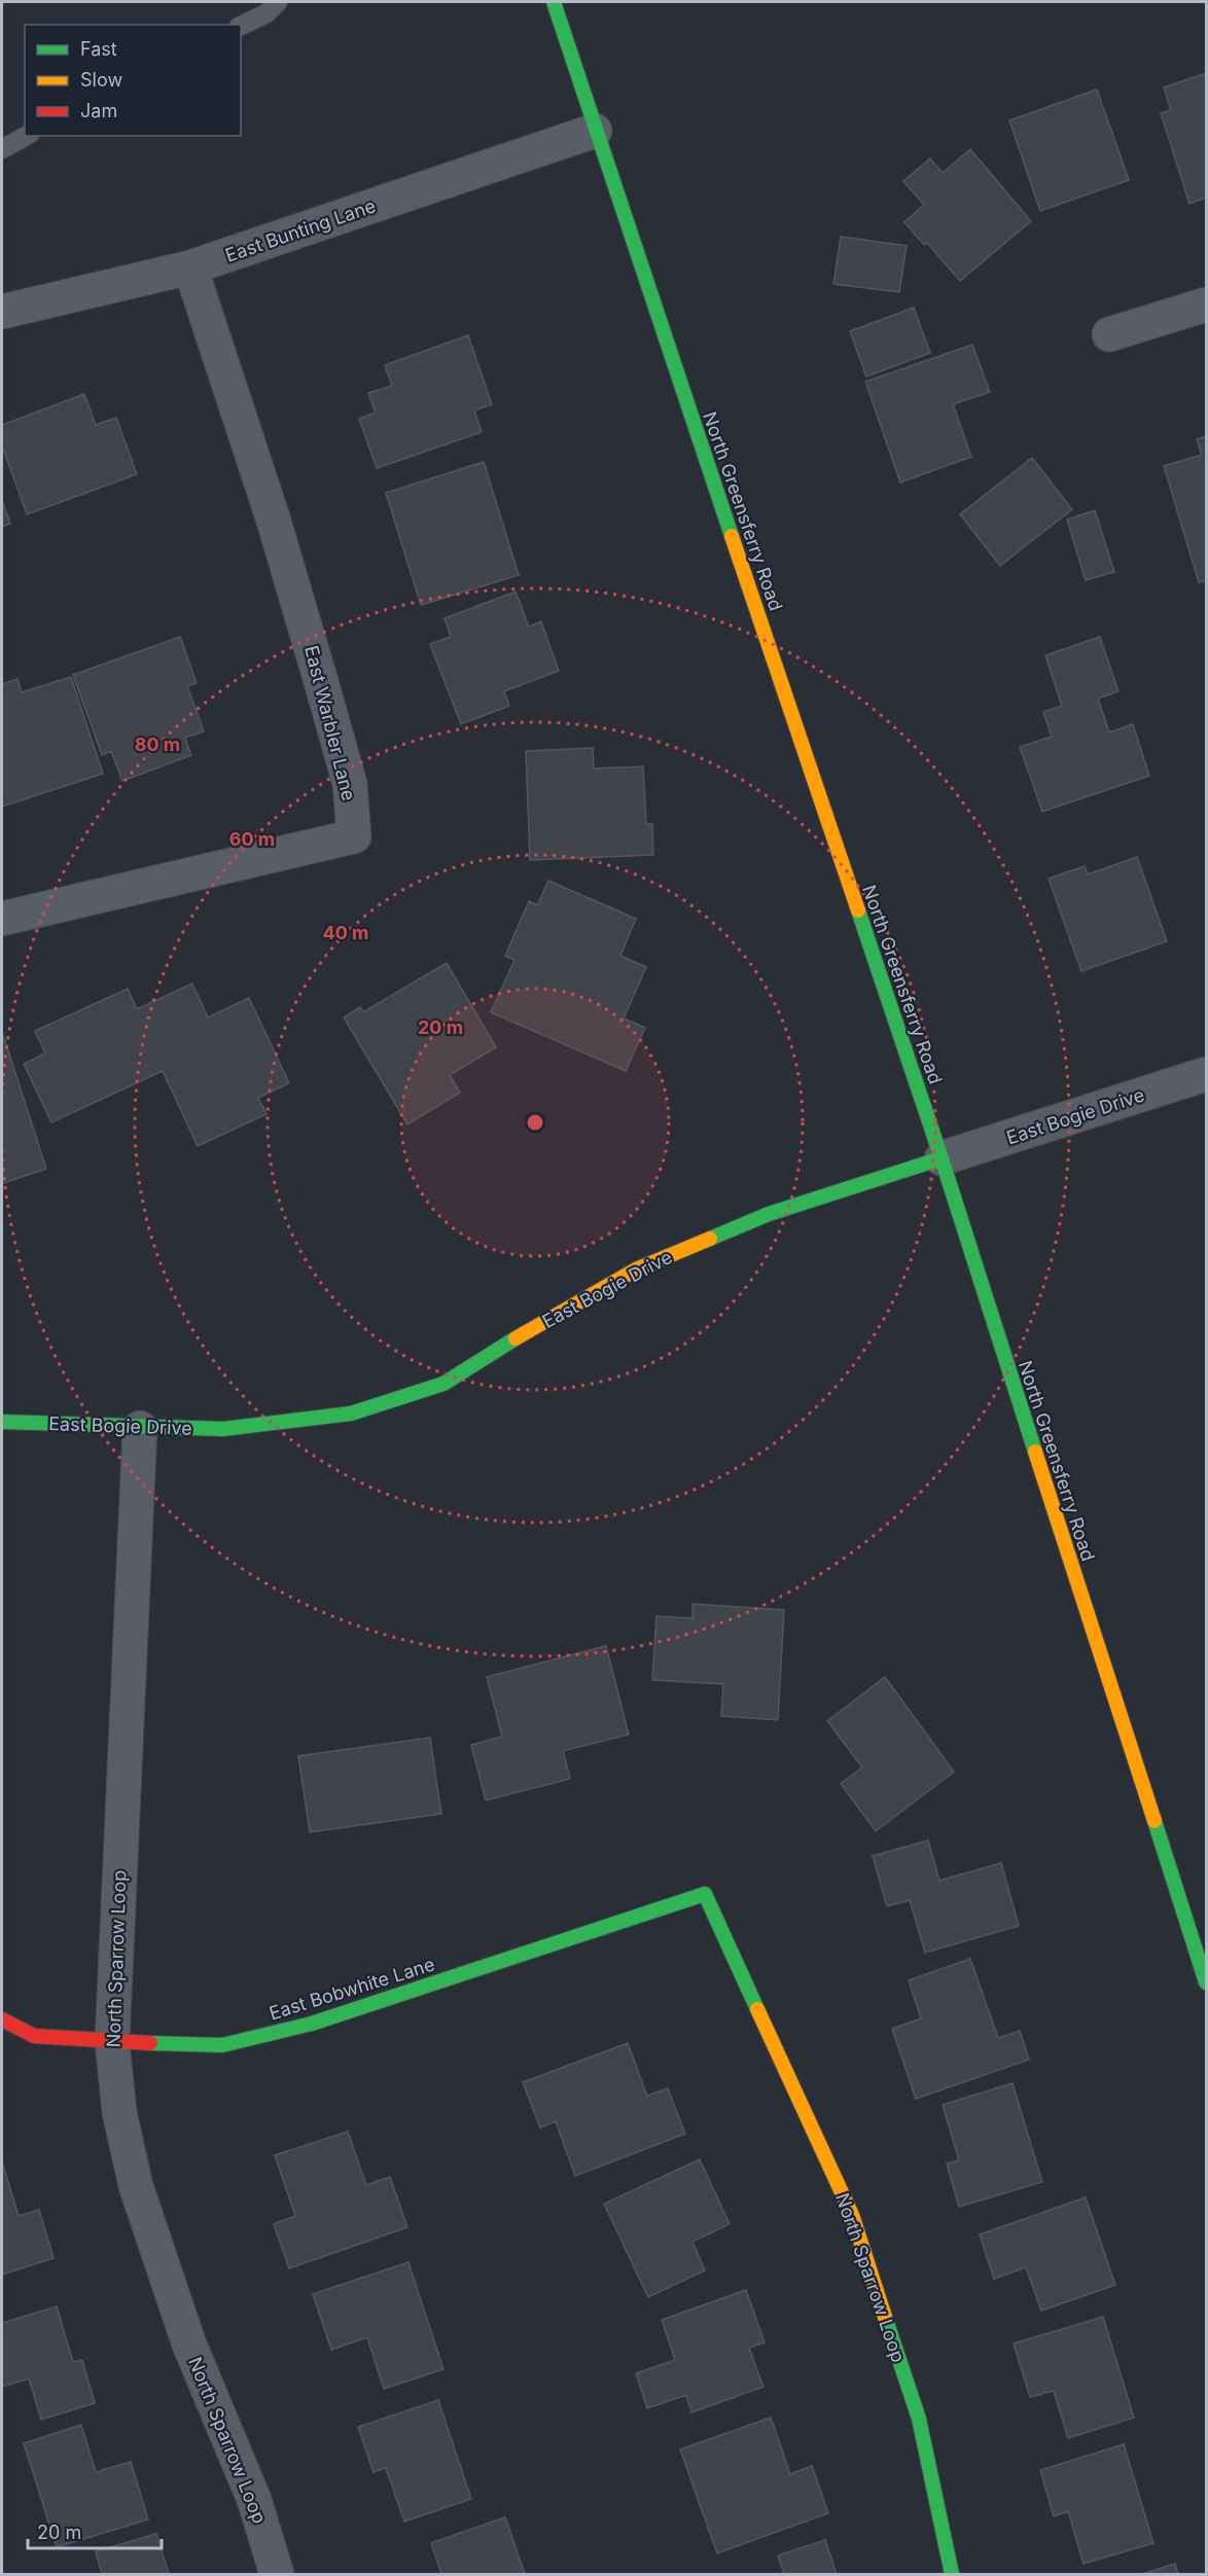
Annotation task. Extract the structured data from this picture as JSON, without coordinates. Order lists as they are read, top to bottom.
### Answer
{
  "streets": {
    "street": [
      "East Bunting Lane",
      "North Greensferry Road",
      "East Warbler Lane",
      "East Bogie Drive",
      "North Sparrow Loop",
      "East Bobwhite Lane"
    ]
  },
  "crossings": [
    ["East Bunting Lane", "North Greensferry Road"],
    ["East Bunting Lane", "East Warbler Lane"],
    ["North Greensferry Road", "East Bogie Drive"],
    ["East Bogie Drive", "North Sparrow Loop"],
    ["North Sparrow Loop", "East Bobwhite Lane"]
  ],
  "legend": ["Fast", "Slow", "Jam"],
  "scale_bar": "20 m",
  "rings": [
    "80 m",
    "60 m",
    "40 m",
    "20 m"
  ]
}
